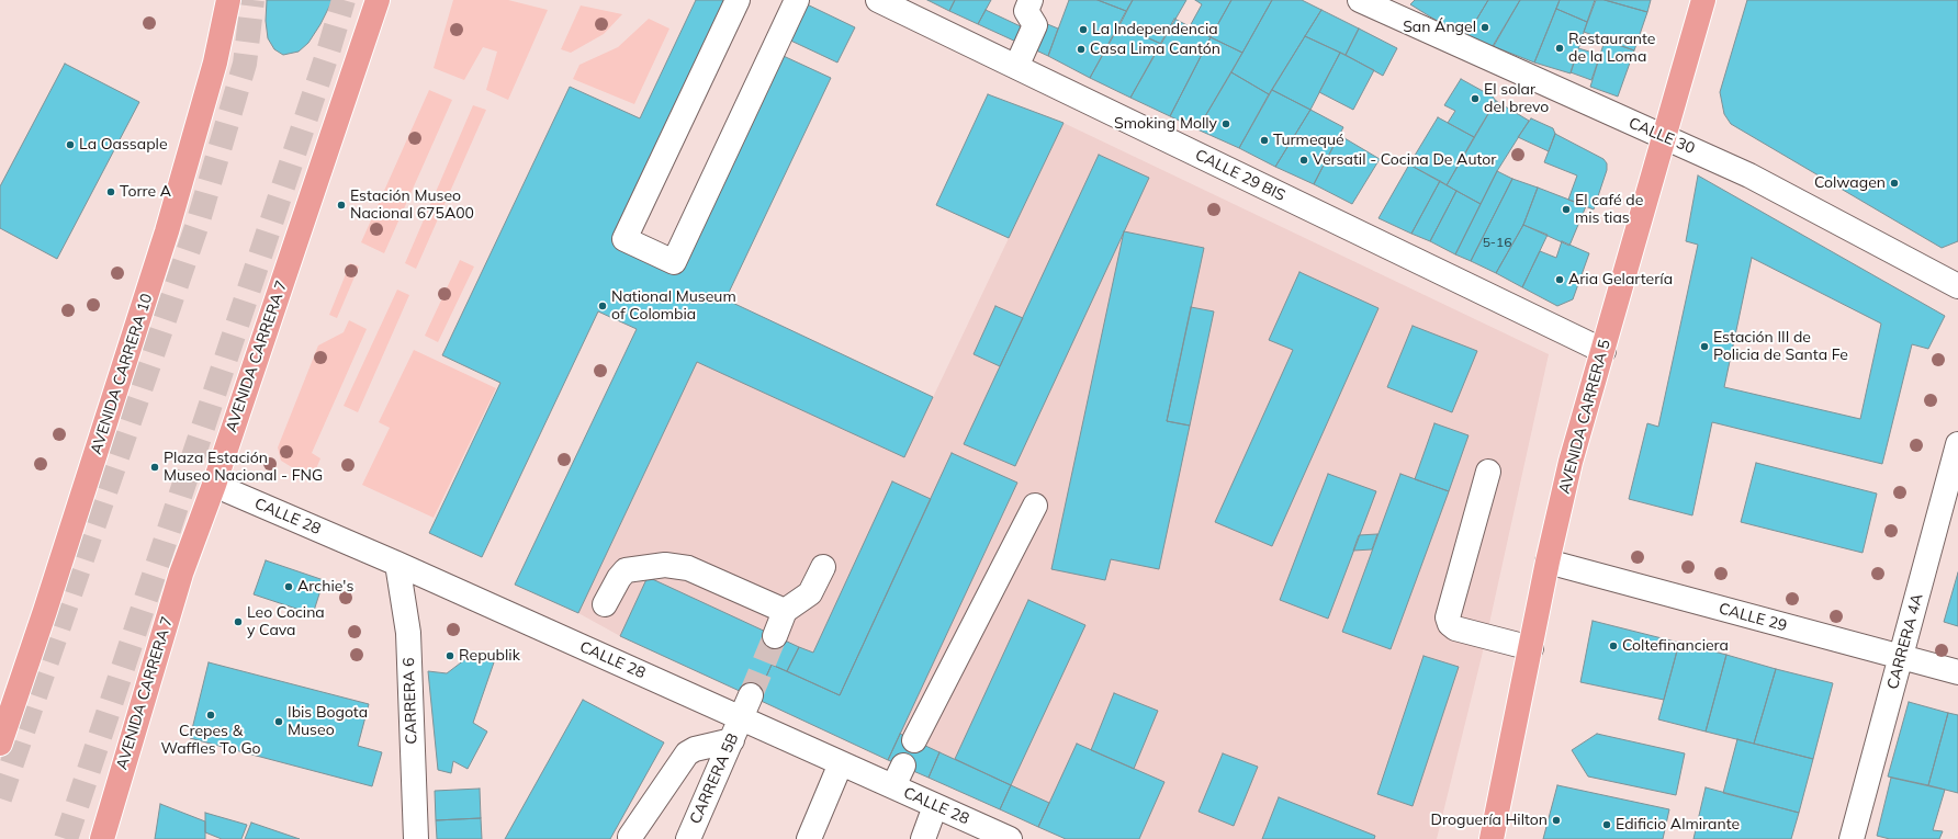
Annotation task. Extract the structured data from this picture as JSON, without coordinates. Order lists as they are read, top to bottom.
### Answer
{
  "streets": {
    "main road": ["AVENIDA CARRERA 7", "AVENIDA CARRERA 10", "AVENIDA CARRERA 5"],
    "street": [
      "CALLE 30",
      "CALLE 29 BIS",
      "CALLE 28",
      "CALLE 29",
      "CARRERA 4A",
      "CARRERA 6",
      "CARRERA 5B"
    ]
  },
  "crossings": [
    ["CALLE 30", "AVENIDA CARRERA 5"],
    ["CALLE 29 BIS", "AVENIDA CARRERA 5"],
    ["AVENIDA CARRERA 7", "CALLE 28"],
    ["AVENIDA CARRERA 5", "CALLE 29"],
    ["CALLE 28", "CARRERA 6"],
    ["CALLE 28", "CARRERA 5B"],
    ["CALLE 29", "CARRERA 4A"]
  ],
  "places": [
    "San Ángel",
    "La Independencia",
    "Restaurante de la Loma",
    "Casa Lima Cantón",
    "El solar del brevo",
    "Smoking Molly",
    "Turmequé",
    "La Oassaple",
    "Versatil - Cocina De Autor",
    "Colwagen",
    "Torre A",
    "Estación Museo Nacional 675A00",
    "El café de mis tias",
    "Aria Gelartería",
    "National Museum of Colombia",
    "Estación III de Policia de Santa Fe",
    "Plaza Estación Museo Nacional - FNG",
    "Archie's",
    "Leo Cocina y Cava",
    "Coltefinanciera",
    "Republik",
    "Crepes & Waffles To Go",
    "Ibis Bogota Museo",
    "Droguería Hilton",
    "Edificio Almirante"
  ],
  "house_numbers": ["5-16"]
}
